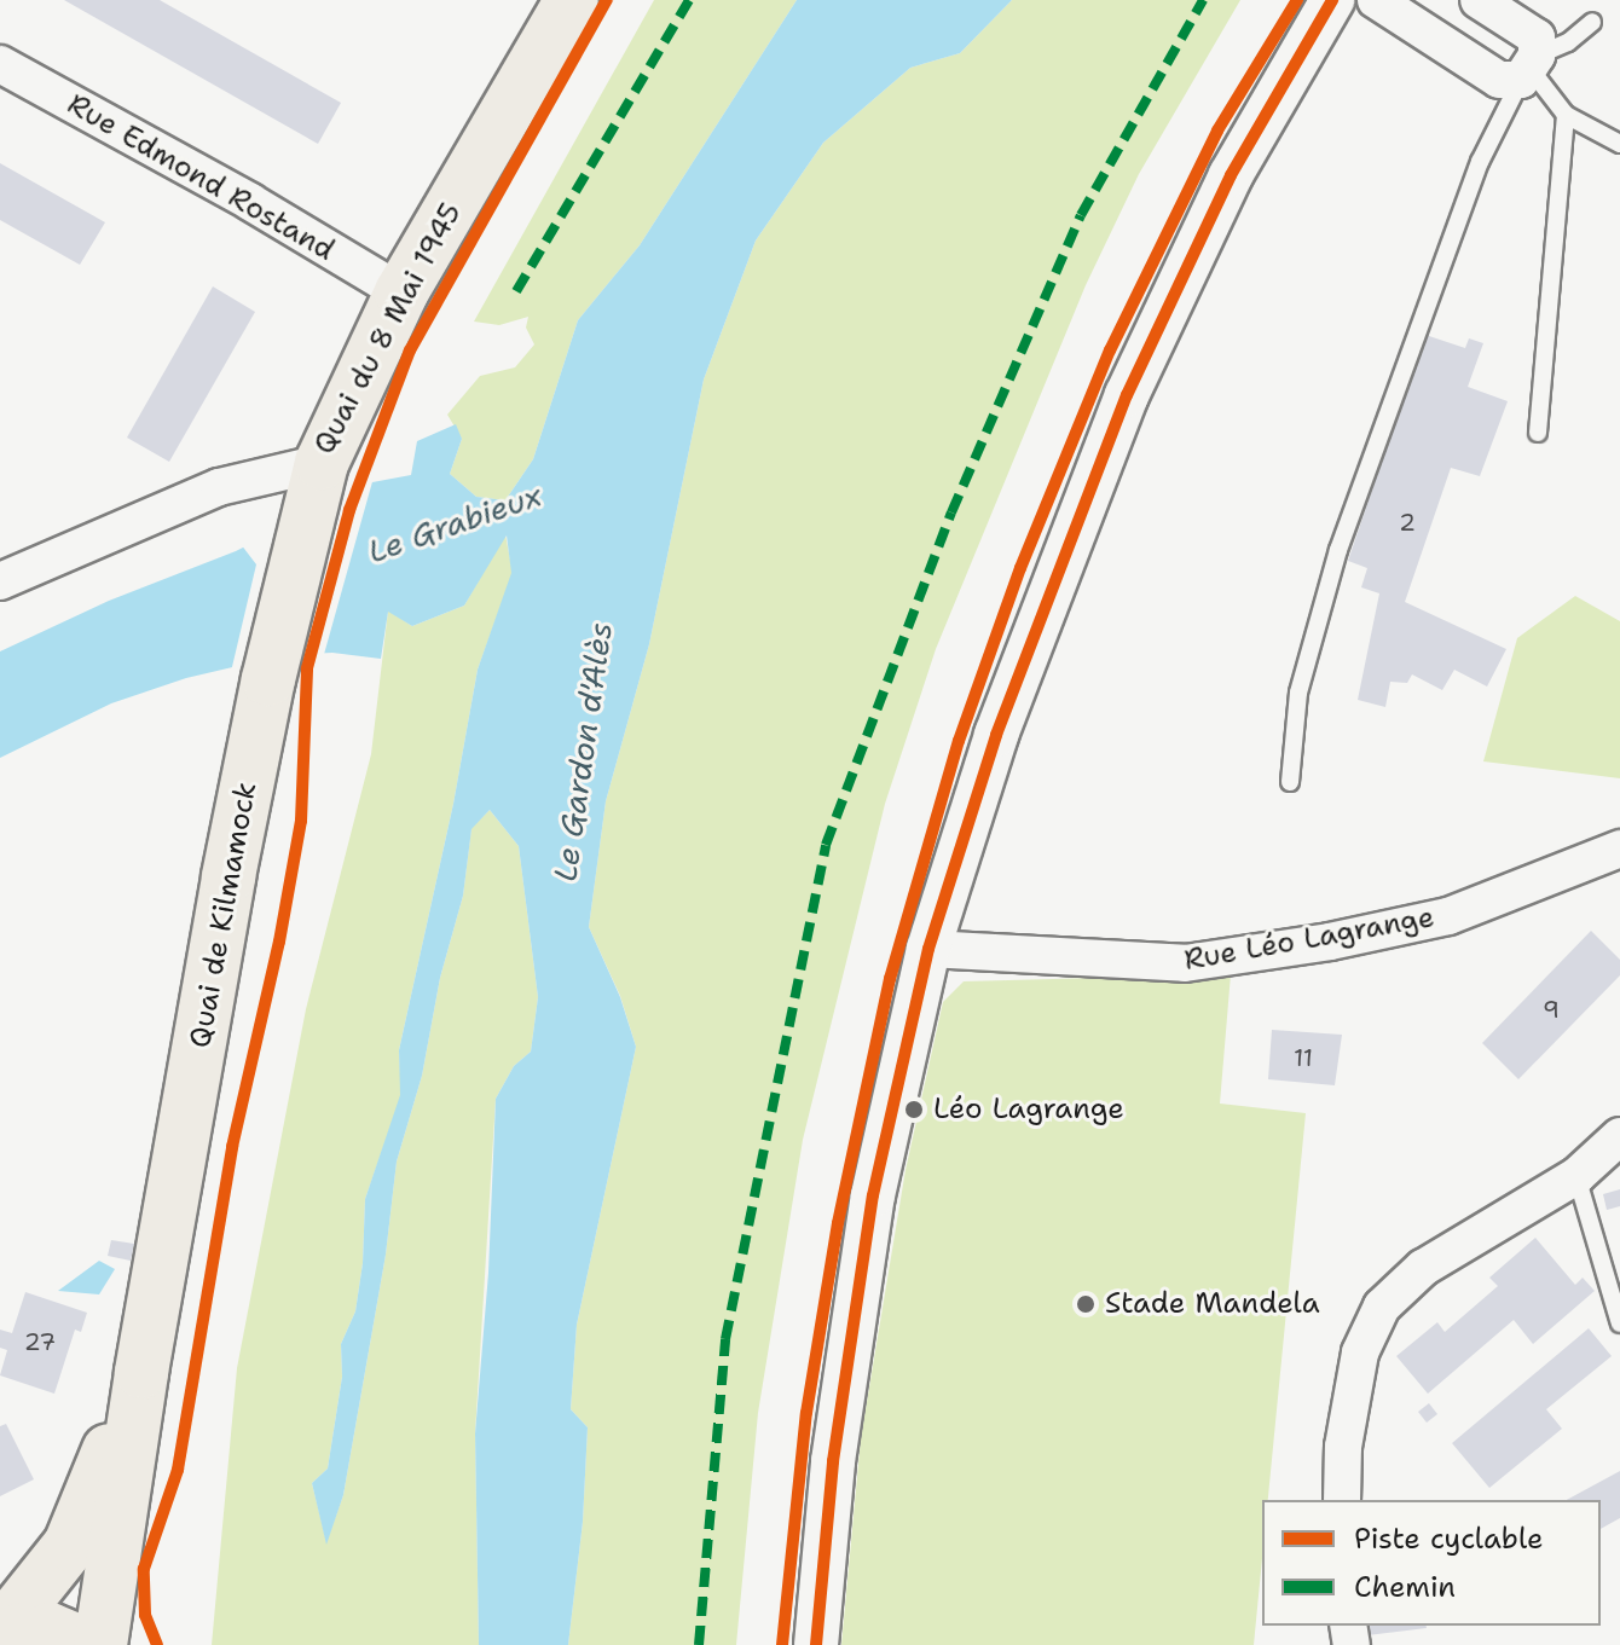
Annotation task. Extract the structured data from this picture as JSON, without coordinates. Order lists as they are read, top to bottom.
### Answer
{
  "streets": {
    "main road": ["Quai du 8 Mai 1945", "Quai de Kilmamock"],
    "street": ["Rue Edmond Rostand", "Rue Léo Lagrange"]
  },
  "crossings": [
    ["Rue Edmond Rostand", "Quai du 8 Mai 1945"],
    ["Quai du 8 Mai 1945", "Quai de Kilmamock"]
  ],
  "water": ["Le Grabieux", "Le Gardon d'Alès"],
  "places": ["Léo Lagrange", "Stade Mandela"],
  "house_numbers": [
    "2",
    "9",
    "11",
    "27"
  ],
  "legend": ["Piste cyclable", "Chemin"]
}
